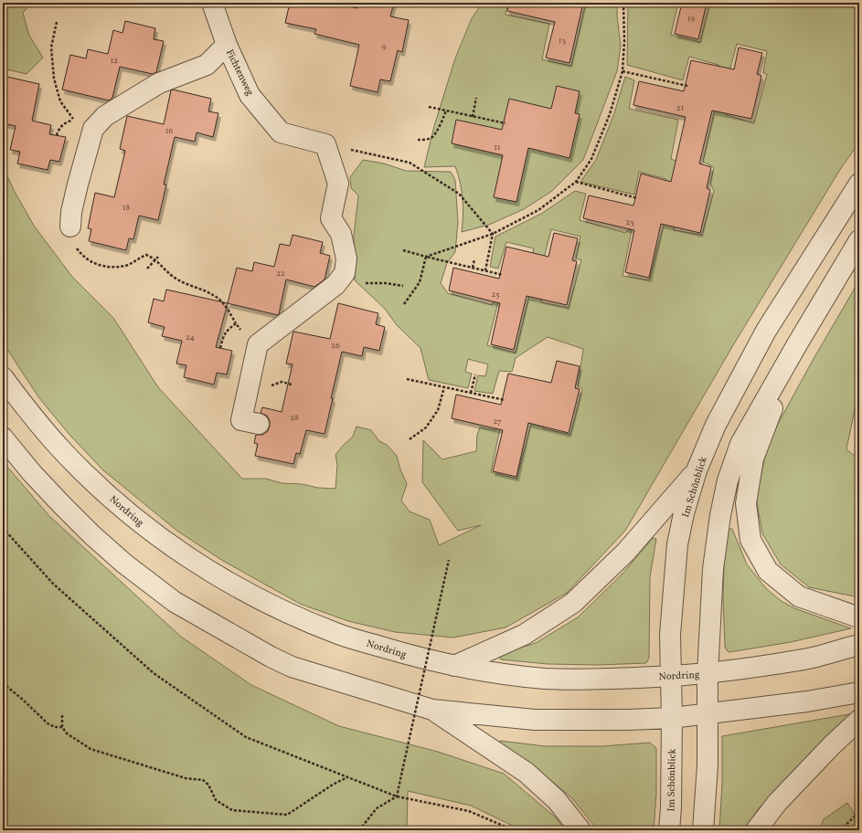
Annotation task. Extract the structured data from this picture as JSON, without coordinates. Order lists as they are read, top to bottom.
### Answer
{
  "streets": {
    "street": ["Fichtenweg", "Im Schönblick", "Nordring"]
  },
  "crossings": [
    ["Im Schönblick", "Nordring"]
  ],
  "house_numbers": [
    "19",
    "13",
    "9",
    "12",
    "21",
    "16",
    "11",
    "18",
    "23",
    "22",
    "25",
    "24",
    "26",
    "28",
    "27"
  ]
}
